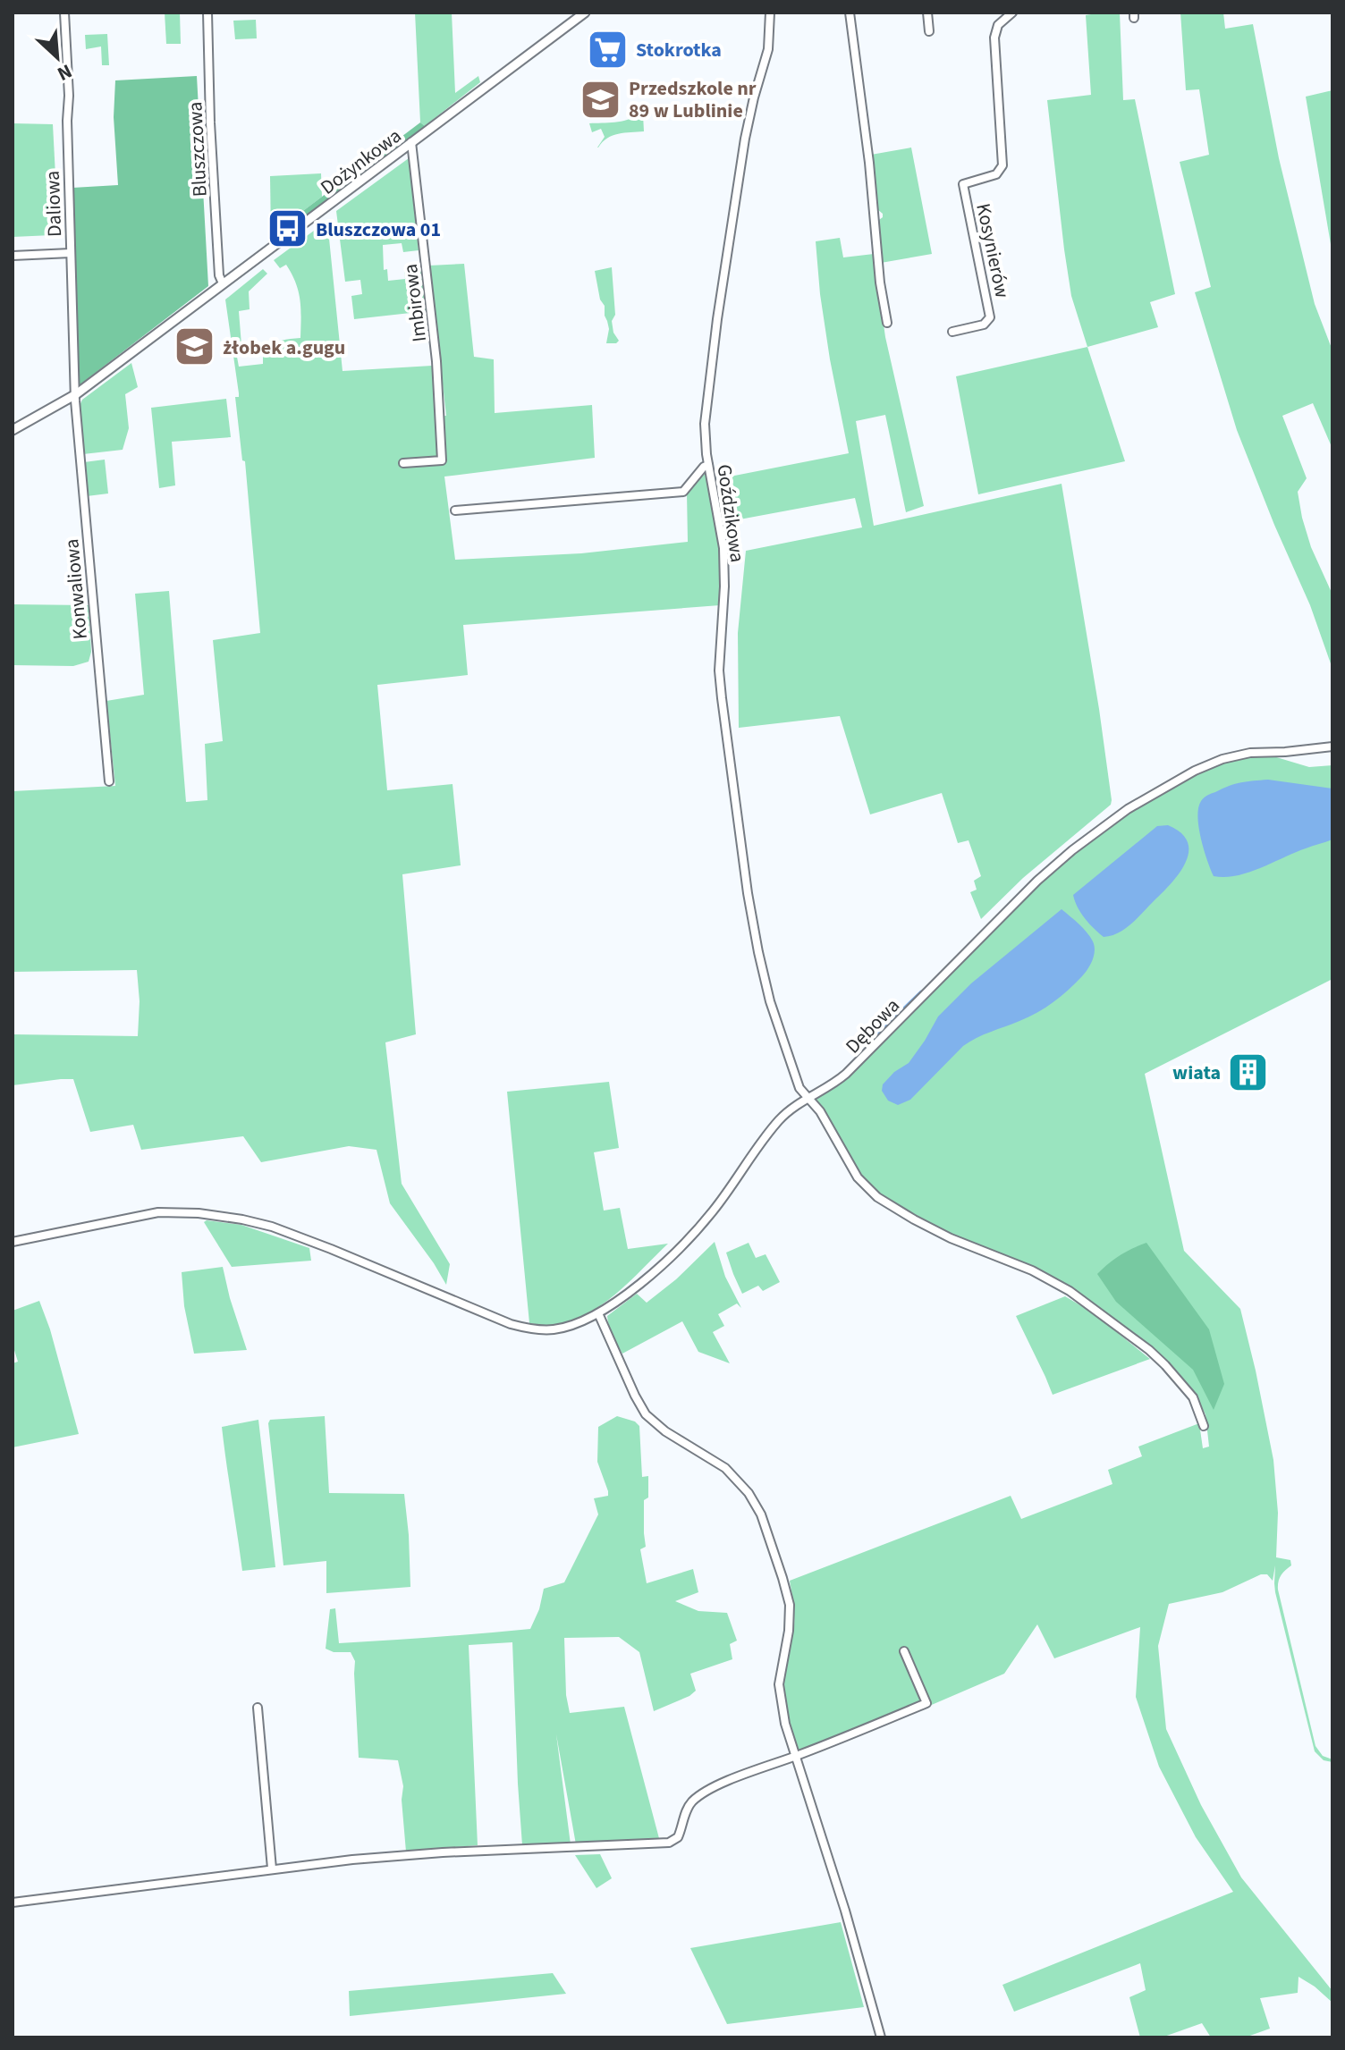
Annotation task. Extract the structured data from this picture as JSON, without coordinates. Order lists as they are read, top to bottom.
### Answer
{
  "streets": {
    "street": [
      "Bluszczowa",
      "Dożynkowa",
      "Daliowa",
      "Kosynierów",
      "Imbirowa",
      "Goździkowa",
      "Konwaliowa",
      "Dębowa"
    ]
  },
  "crossings": [
    ["Bluszczowa", "Dożynkowa"],
    ["Dożynkowa", "Daliowa"],
    ["Dożynkowa", "Imbirowa"],
    ["Dożynkowa", "Konwaliowa"],
    ["Daliowa", "Konwaliowa"],
    ["Goździkowa", "Dębowa"]
  ],
  "places": {
    "supermarket": ["Stokrotka"],
    "school or university": ["Przedszkole nr 89 w Lublinie", "żłobek a.gugu"],
    "bus stop": ["Bluszczowa 01"],
    "building": ["wiata"]
  },
  "north": "bottom right"
}
